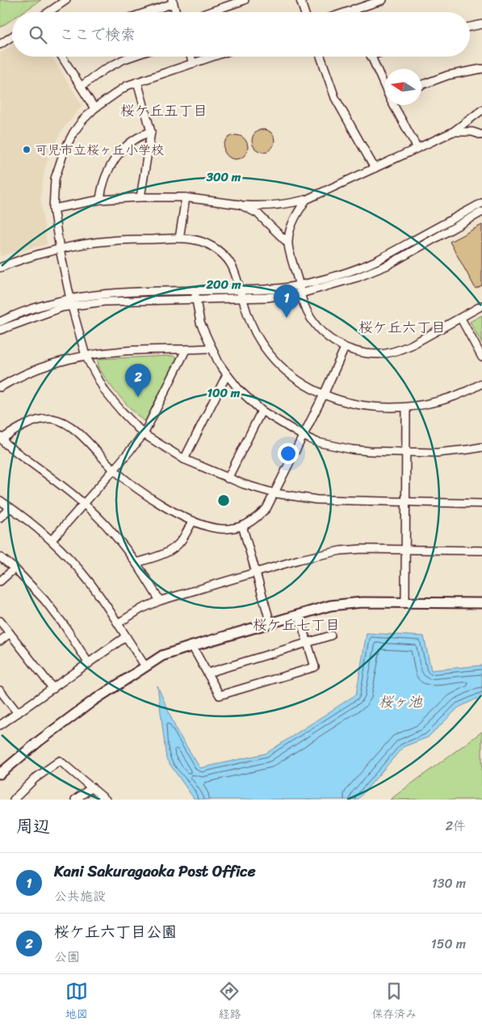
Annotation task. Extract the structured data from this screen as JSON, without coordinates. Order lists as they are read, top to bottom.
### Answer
{
  "districts": ["桜ケ丘五丁目", "桜ケ丘六丁目", "桜ケ丘七丁目"],
  "water": ["桜ヶ池"],
  "places": ["可児市立桜ヶ丘小学校"],
  "north": "left",
  "page": {
    "search": "ここで検索",
    "pins": ["1", "2"],
    "heading": ["周辺", "2件"],
    "list": [
      {
        "mark": "1",
        "name": "Kani Sakuragaoka Post Office",
        "note": "公共施設",
        "value": "130 m"
      },
      {
        "mark": "2",
        "name": "桜ケ丘六丁目公園",
        "note": "公園",
        "value": "150 m"
      }
    ],
    "nav": ["地図", "経路", "保存済み"]
  },
  "rings": ["300 m", "200 m", "100 m"]
}
